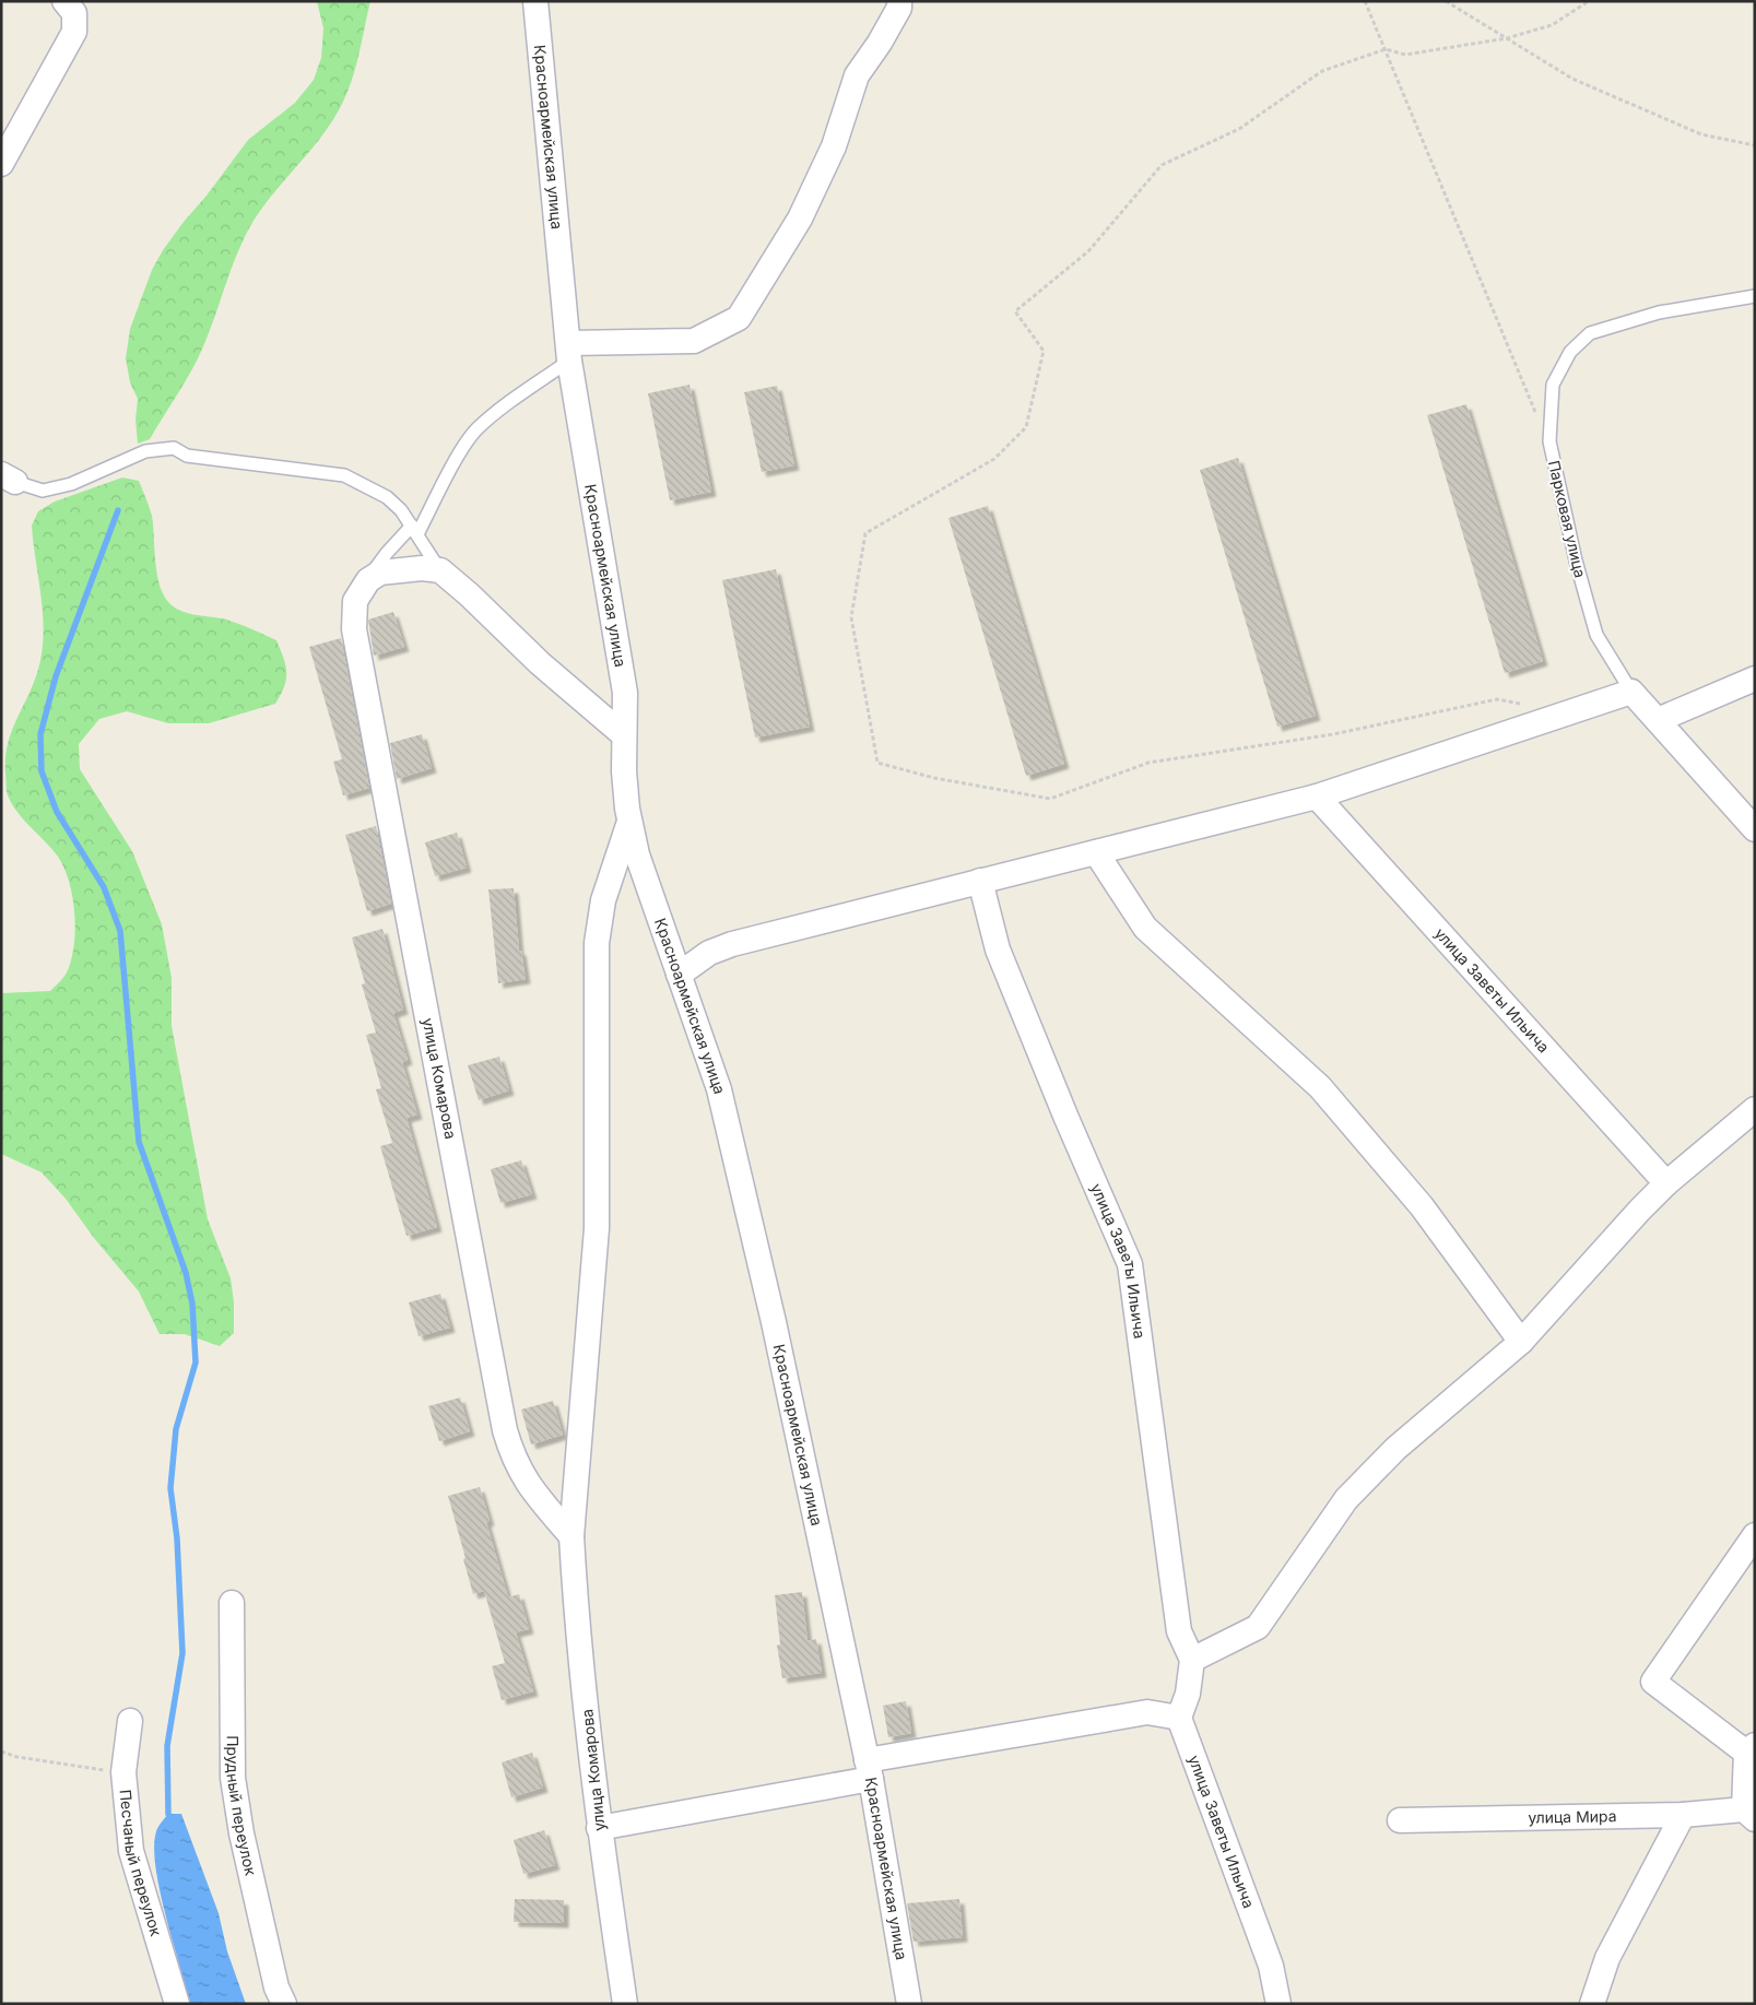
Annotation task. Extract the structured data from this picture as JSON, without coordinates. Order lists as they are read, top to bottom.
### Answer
{
  "streets": {
    "street": [
      "Красноармейская улица",
      "Парковая улица",
      "улица Заветы Ильича",
      "улица Комарова",
      "Прудный переулок",
      "улица Мира",
      "Песчаный переулок"
    ]
  },
  "crossings": [
    ["Красноармейская улица", "улица Комарова"]
  ]
}
